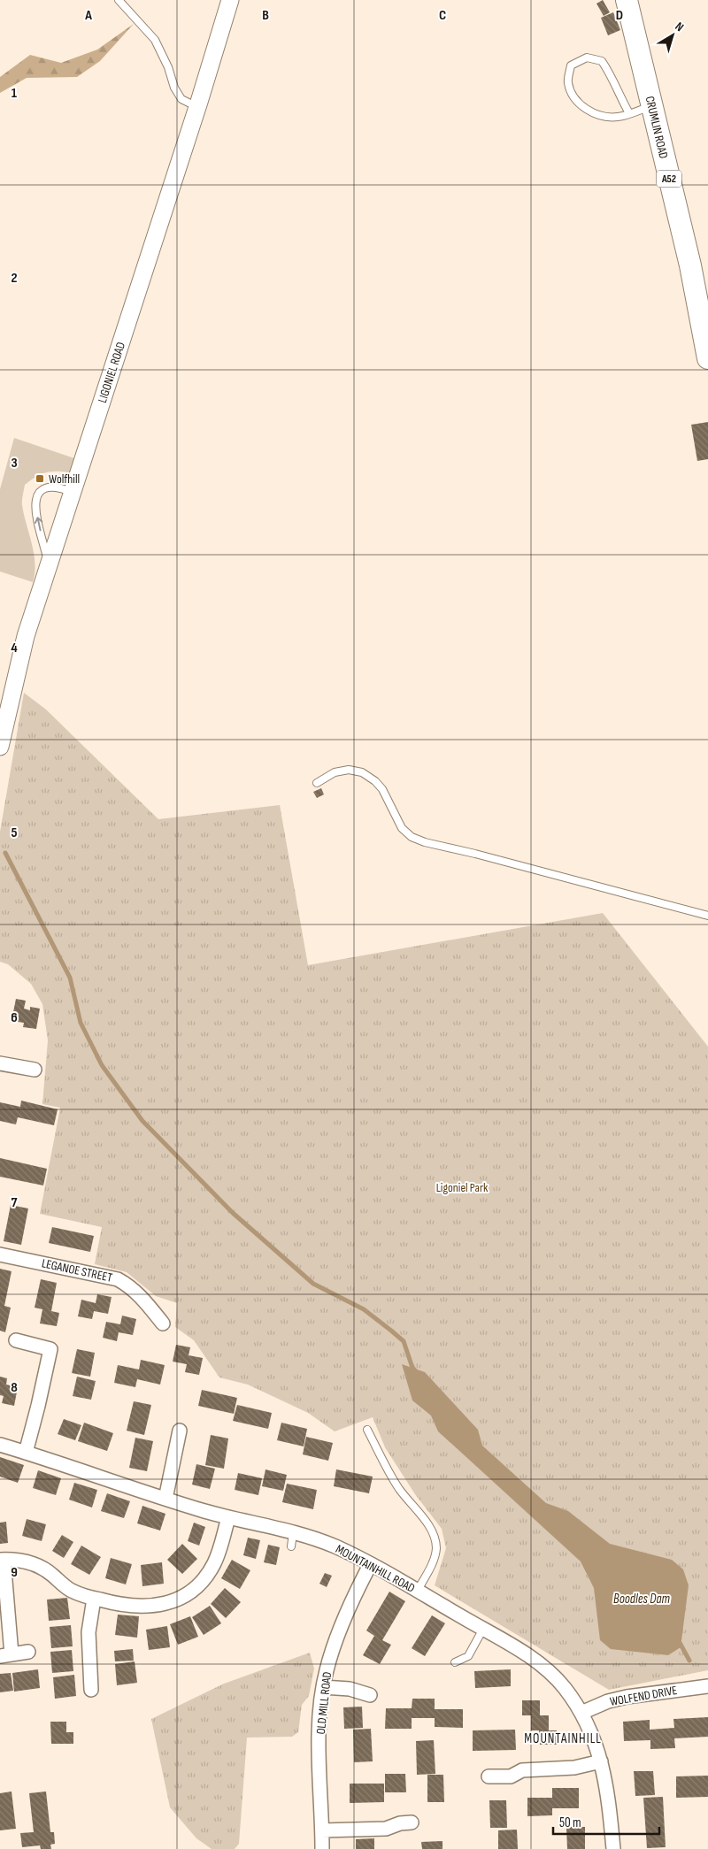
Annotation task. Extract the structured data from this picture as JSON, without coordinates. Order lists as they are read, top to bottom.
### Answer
{
  "streets": {
    "main road": ["CRUMLIN ROAD", "A52"],
    "street": [
      "LIGONIEL ROAD",
      "LEGANOE STREET",
      "MOUNTAINHILL ROAD",
      "WOLFEND DRIVE",
      "OLD MILL ROAD"
    ]
  },
  "crossings": [
    ["MOUNTAINHILL ROAD", "WOLFEND DRIVE"],
    ["MOUNTAINHILL ROAD", "OLD MILL ROAD"]
  ],
  "districts": ["MOUNTAINHILL"],
  "water": ["Boodles Dam"],
  "parks": ["Ligoniel Park"],
  "places": {
    "transit": ["Wolfhill"]
  },
  "scale_bar": "50 m",
  "north": "top right",
  "grid": {
    "columns": [
      "A",
      "B",
      "C",
      "D"
    ],
    "rows": [
      "1",
      "2",
      "3",
      "4",
      "5",
      "6",
      "7",
      "8",
      "9"
    ]
  }
}
